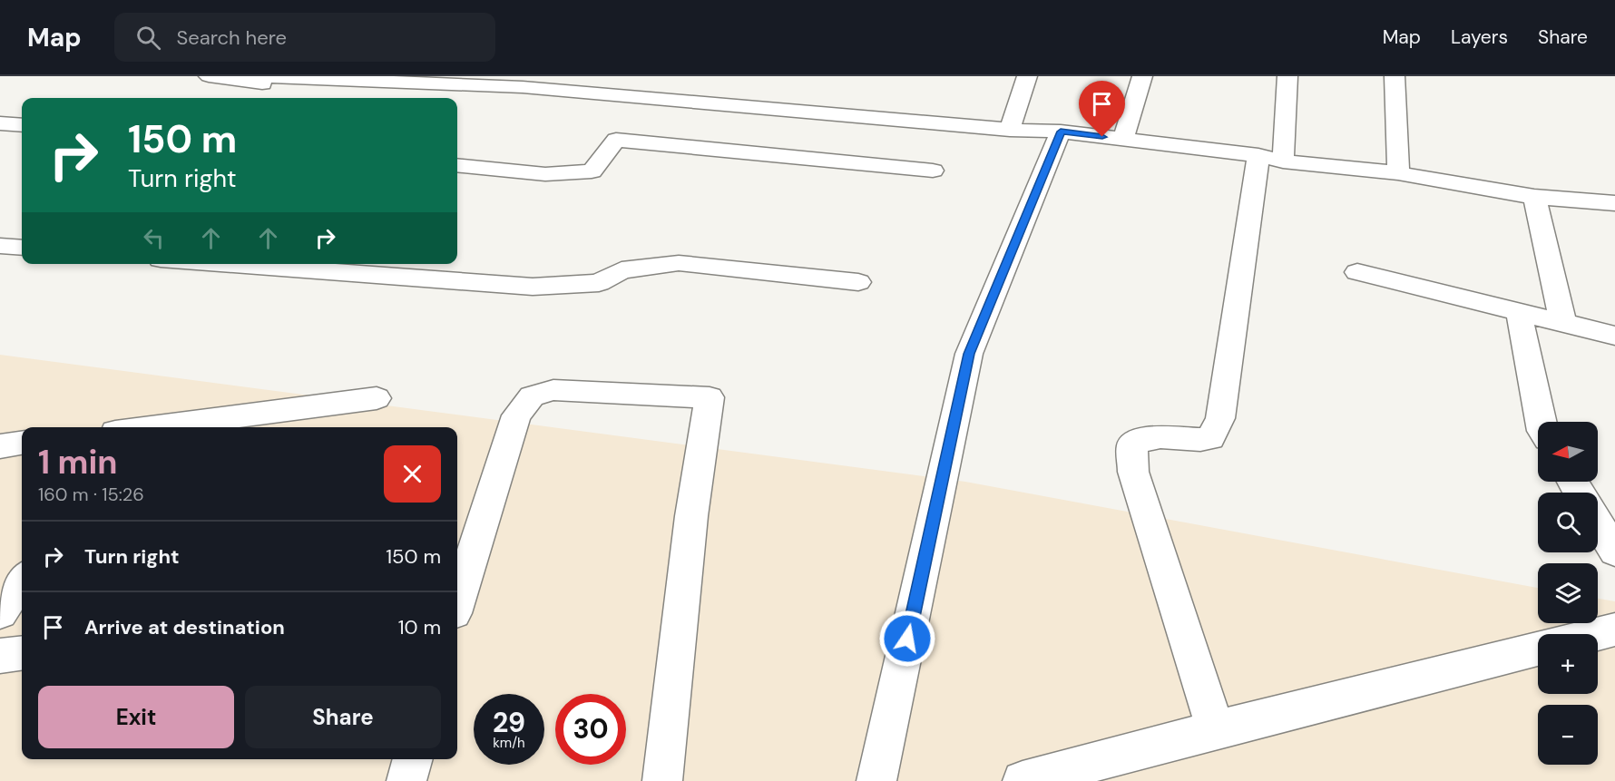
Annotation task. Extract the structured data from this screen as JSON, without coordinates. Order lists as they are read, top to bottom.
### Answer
{
  "north": "left",
  "page": {
    "header": "Map",
    "search": "Search here",
    "nav": ["Map", "Layers", "Share"],
    "turn": ["150 m", "Turn right"],
    "map_buttons": ["+", "−"],
    "heading": ["1 min", "160 m · 15:26"],
    "list": [
      {
        "name": "Turn right",
        "value": "150 m"
      },
      {
        "name": "Arrive at destination",
        "value": "10 m"
      }
    ],
    "buttons": ["Exit", "Share"],
    "speed": "29 km/h",
    "limit": "30"
  }
}
